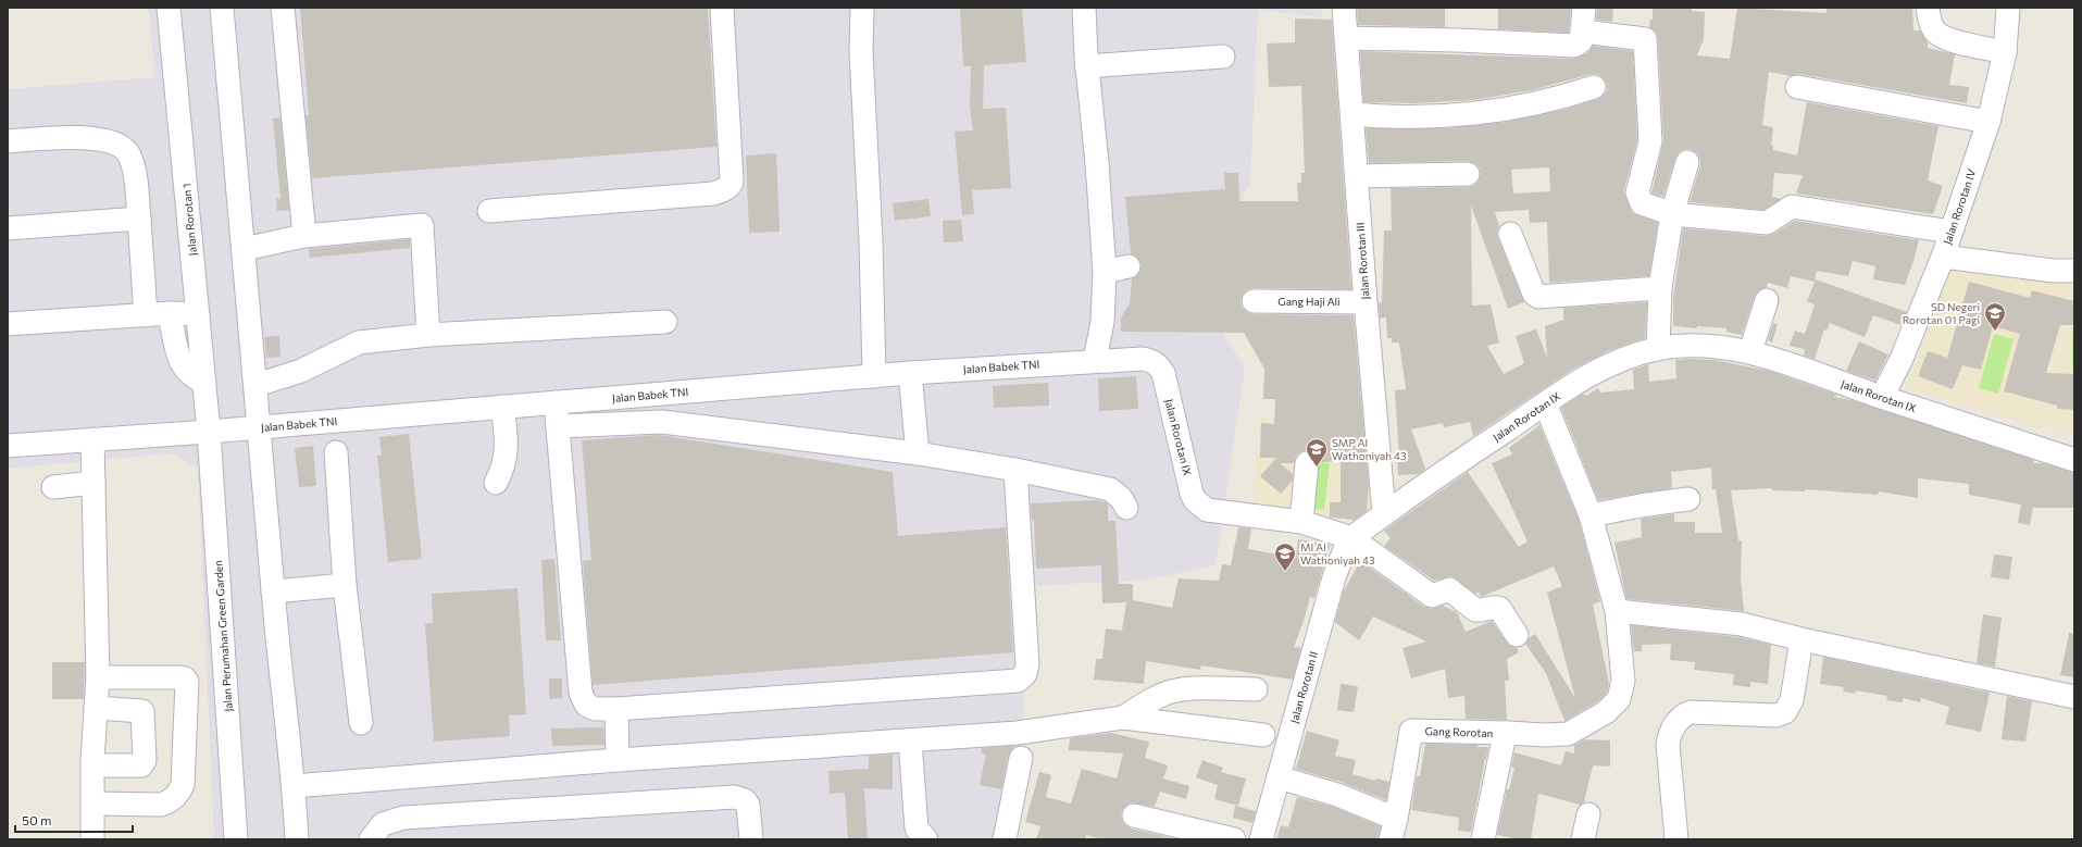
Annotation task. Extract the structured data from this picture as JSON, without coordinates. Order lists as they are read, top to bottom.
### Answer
{
  "streets": {
    "street": [
      "Jalan Rorotan IV",
      "Jalan Rorotan 1",
      "Jalan Rorotan III",
      "Gang Haji Ali",
      "Jalan Babek TNI",
      "Jalan Rorotan IX",
      "Jalan Perumahan Green Garden",
      "Jalan Rorotan II",
      "Gang Rorotan"
    ]
  },
  "crossings": [
    ["Jalan Rorotan IV", "Jalan Rorotan IX"],
    ["Jalan Rorotan 1", "Jalan Babek TNI"],
    ["Jalan Rorotan 1", "Jalan Perumahan Green Garden"],
    ["Jalan Rorotan III", "Gang Haji Ali"],
    ["Jalan Rorotan III", "Jalan Rorotan IX"],
    ["Jalan Babek TNI", "Jalan Rorotan IX"],
    ["Jalan Babek TNI", "Jalan Perumahan Green Garden"],
    ["Jalan Rorotan IX", "Jalan Rorotan II"],
    ["Jalan Rorotan IX", "Gang Rorotan"]
  ],
  "places": {
    "school or university": ["SD Negeri Rorotan 01 Pagi", "SMP Al Wathoniyah 43", "MI Al Wathoniyah 43"]
  },
  "scale_bar": "50 m"
}
